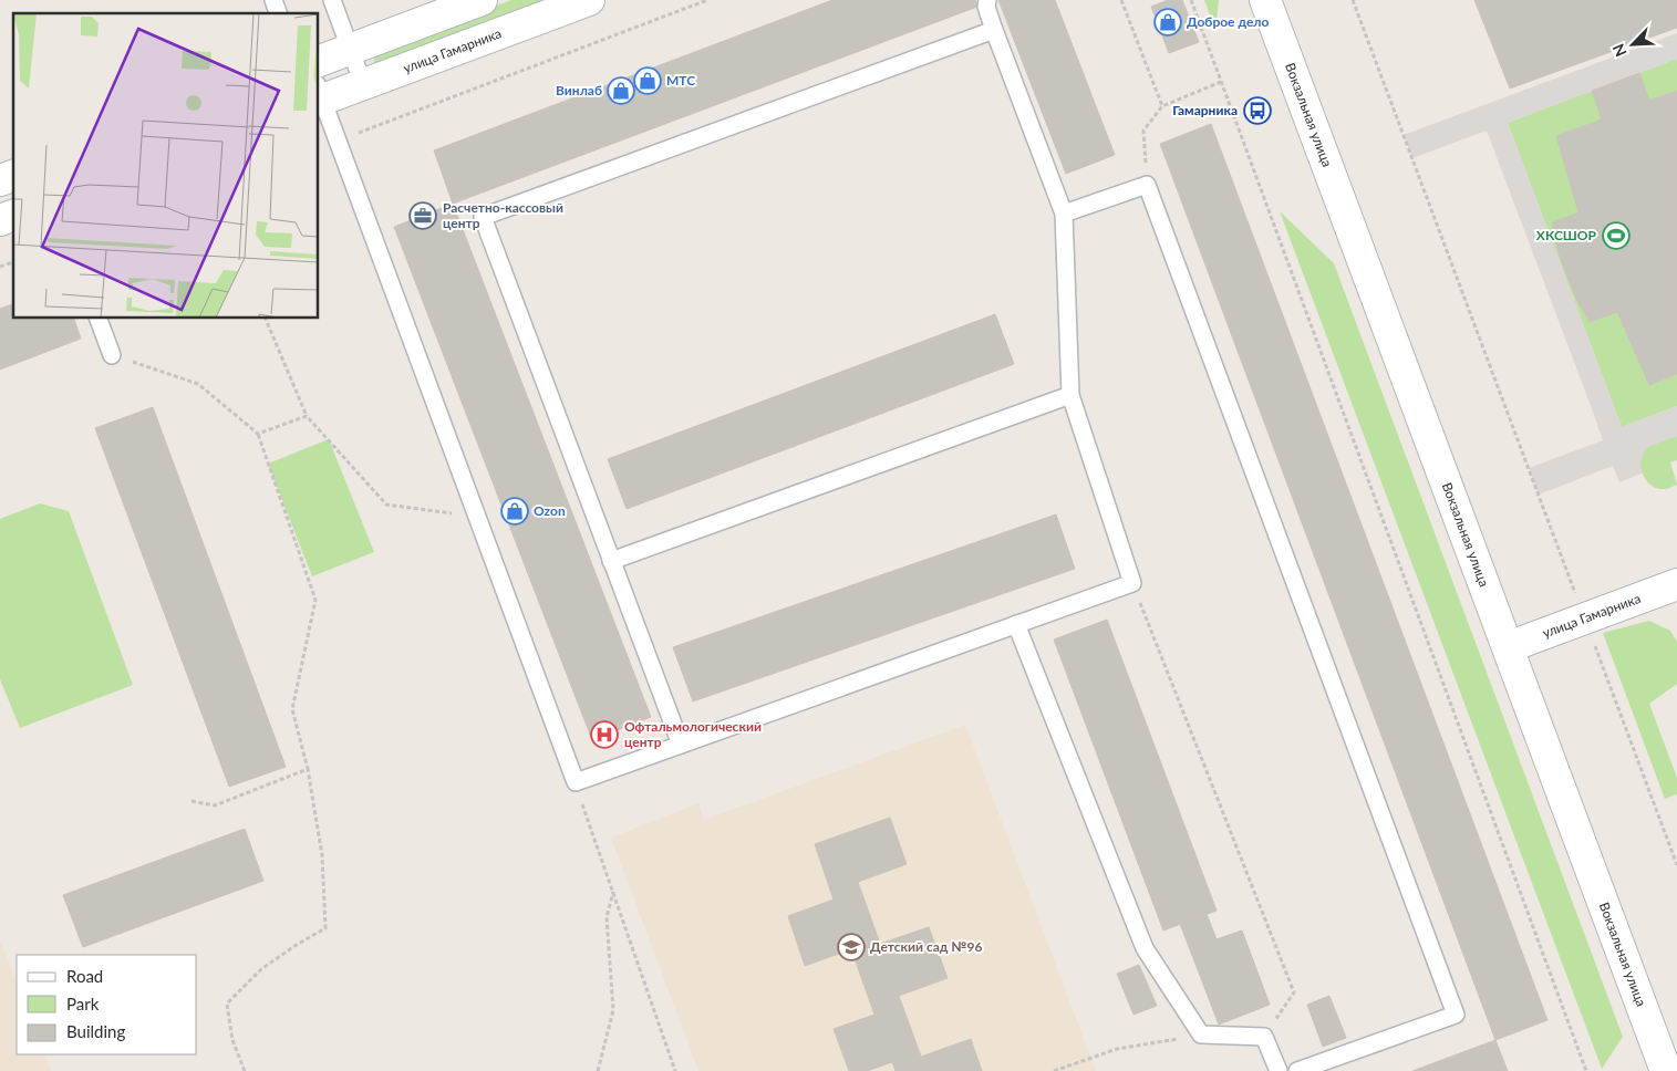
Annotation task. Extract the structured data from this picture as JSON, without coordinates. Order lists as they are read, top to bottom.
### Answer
{
  "streets": {
    "main road": ["улица Гамарника", "Вокзальная улица"]
  },
  "crossings": [
    ["улица Гамарника", "Вокзальная улица"]
  ],
  "places": {
    "shop": [
      "Доброе дело",
      "МТС",
      "Винлаб",
      "Ozon"
    ],
    "bus stop": ["Гамарника"],
    "office": ["Расчетно-кассовый центр"],
    "sports": ["ХКСШОР"],
    "hospital": ["Офтальмологический центр"],
    "school or university": ["Детский сад №96"]
  },
  "legend": ["Road", "Park", "Building"],
  "north": "bottom left"
}
